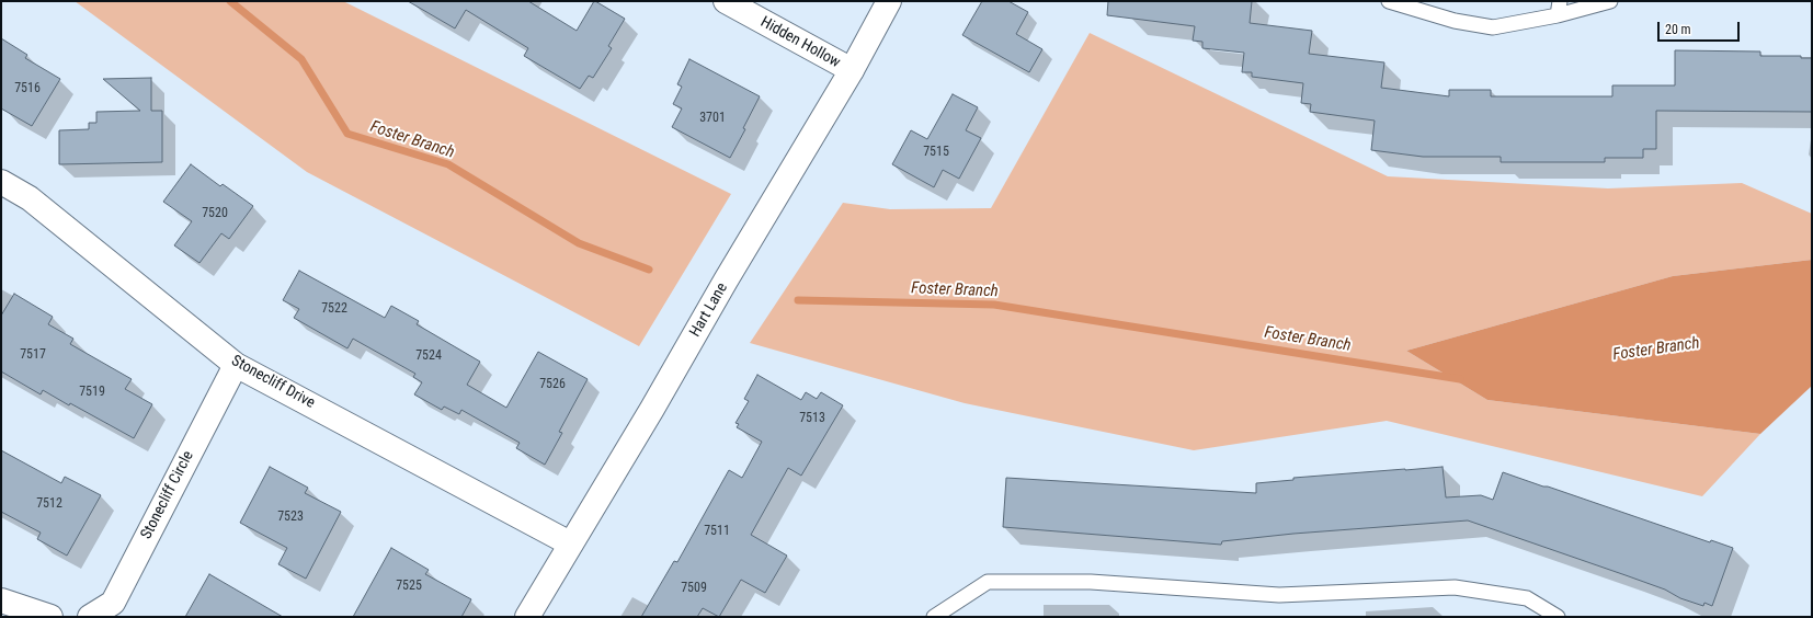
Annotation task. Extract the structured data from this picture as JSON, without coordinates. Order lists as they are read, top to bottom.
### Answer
{
  "streets": {
    "street": [
      "Hidden Hollow",
      "Hart Lane",
      "Stonecliff Drive",
      "Stonecliff Circle"
    ]
  },
  "crossings": [
    ["Hidden Hollow", "Hart Lane"],
    ["Hart Lane", "Stonecliff Drive"],
    ["Stonecliff Drive", "Stonecliff Circle"]
  ],
  "water": ["Foster Branch"],
  "house_numbers": [
    "7516",
    "3701",
    "7515",
    "7520",
    "7522",
    "7517",
    "7524",
    "7526",
    "7519",
    "7513",
    "7512",
    "7523",
    "7511",
    "7525",
    "7509"
  ],
  "scale_bar": "20 m"
}
